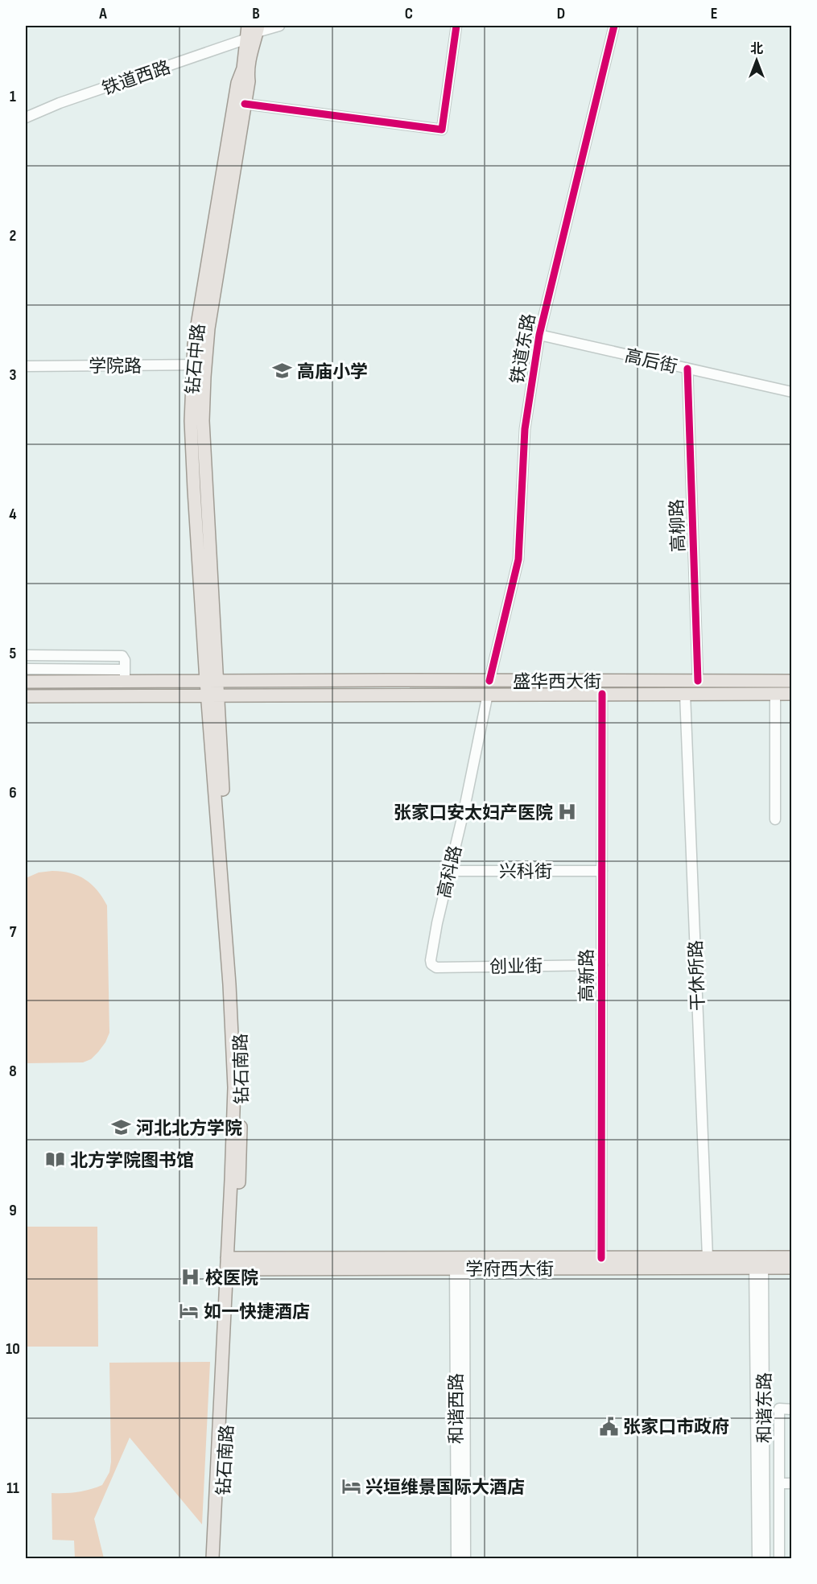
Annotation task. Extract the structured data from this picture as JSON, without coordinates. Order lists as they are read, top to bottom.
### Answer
{
  "streets": {
    "main road": [
      "钻石中路",
      "盛华西大街",
      "钻石南路",
      "学府西大街"
    ],
    "street": [
      "铁道西路",
      "铁道东路",
      "高后街",
      "学院路",
      "高柳路",
      "兴科街",
      "高科路",
      "创业街",
      "高新路",
      "干休所路",
      "和谐东路",
      "和谐西路"
    ]
  },
  "crossings": [
    ["铁道西路", "钻石中路"],
    ["铁道东路", "高后街"],
    ["铁道东路", "盛华西大街"],
    ["钻石中路", "学院路"],
    ["钻石中路", "盛华西大街"],
    ["钻石中路", "钻石南路"],
    ["高后街", "高柳路"],
    ["高柳路", "盛华西大街"],
    ["盛华西大街", "高科路"],
    ["盛华西大街", "高新路"],
    ["盛华西大街", "干休所路"],
    ["盛华西大街", "钻石南路"],
    ["兴科街", "高科路"],
    ["兴科街", "高新路"],
    ["高科路", "创业街"],
    ["创业街", "高新路"],
    ["高新路", "学府西大街"],
    ["干休所路", "学府西大街"],
    ["钻石南路", "学府西大街"],
    ["学府西大街", "和谐东路"],
    ["学府西大街", "和谐西路"]
  ],
  "places": {
    "school or university": ["高庙小学", "河北北方学院"],
    "hospital": ["张家口安太妇产医院", "校医院"],
    "library": ["北方学院图书馆"],
    "hotel": ["如一快捷酒店", "兴垣维景国际大酒店"],
    "public building": ["张家口市政府"]
  },
  "north": "top",
  "grid": {
    "columns": [
      "A",
      "B",
      "C",
      "D",
      "E"
    ],
    "rows": [
      "1",
      "2",
      "3",
      "4",
      "5",
      "6",
      "7",
      "8",
      "9",
      "10",
      "11"
    ]
  }
}
